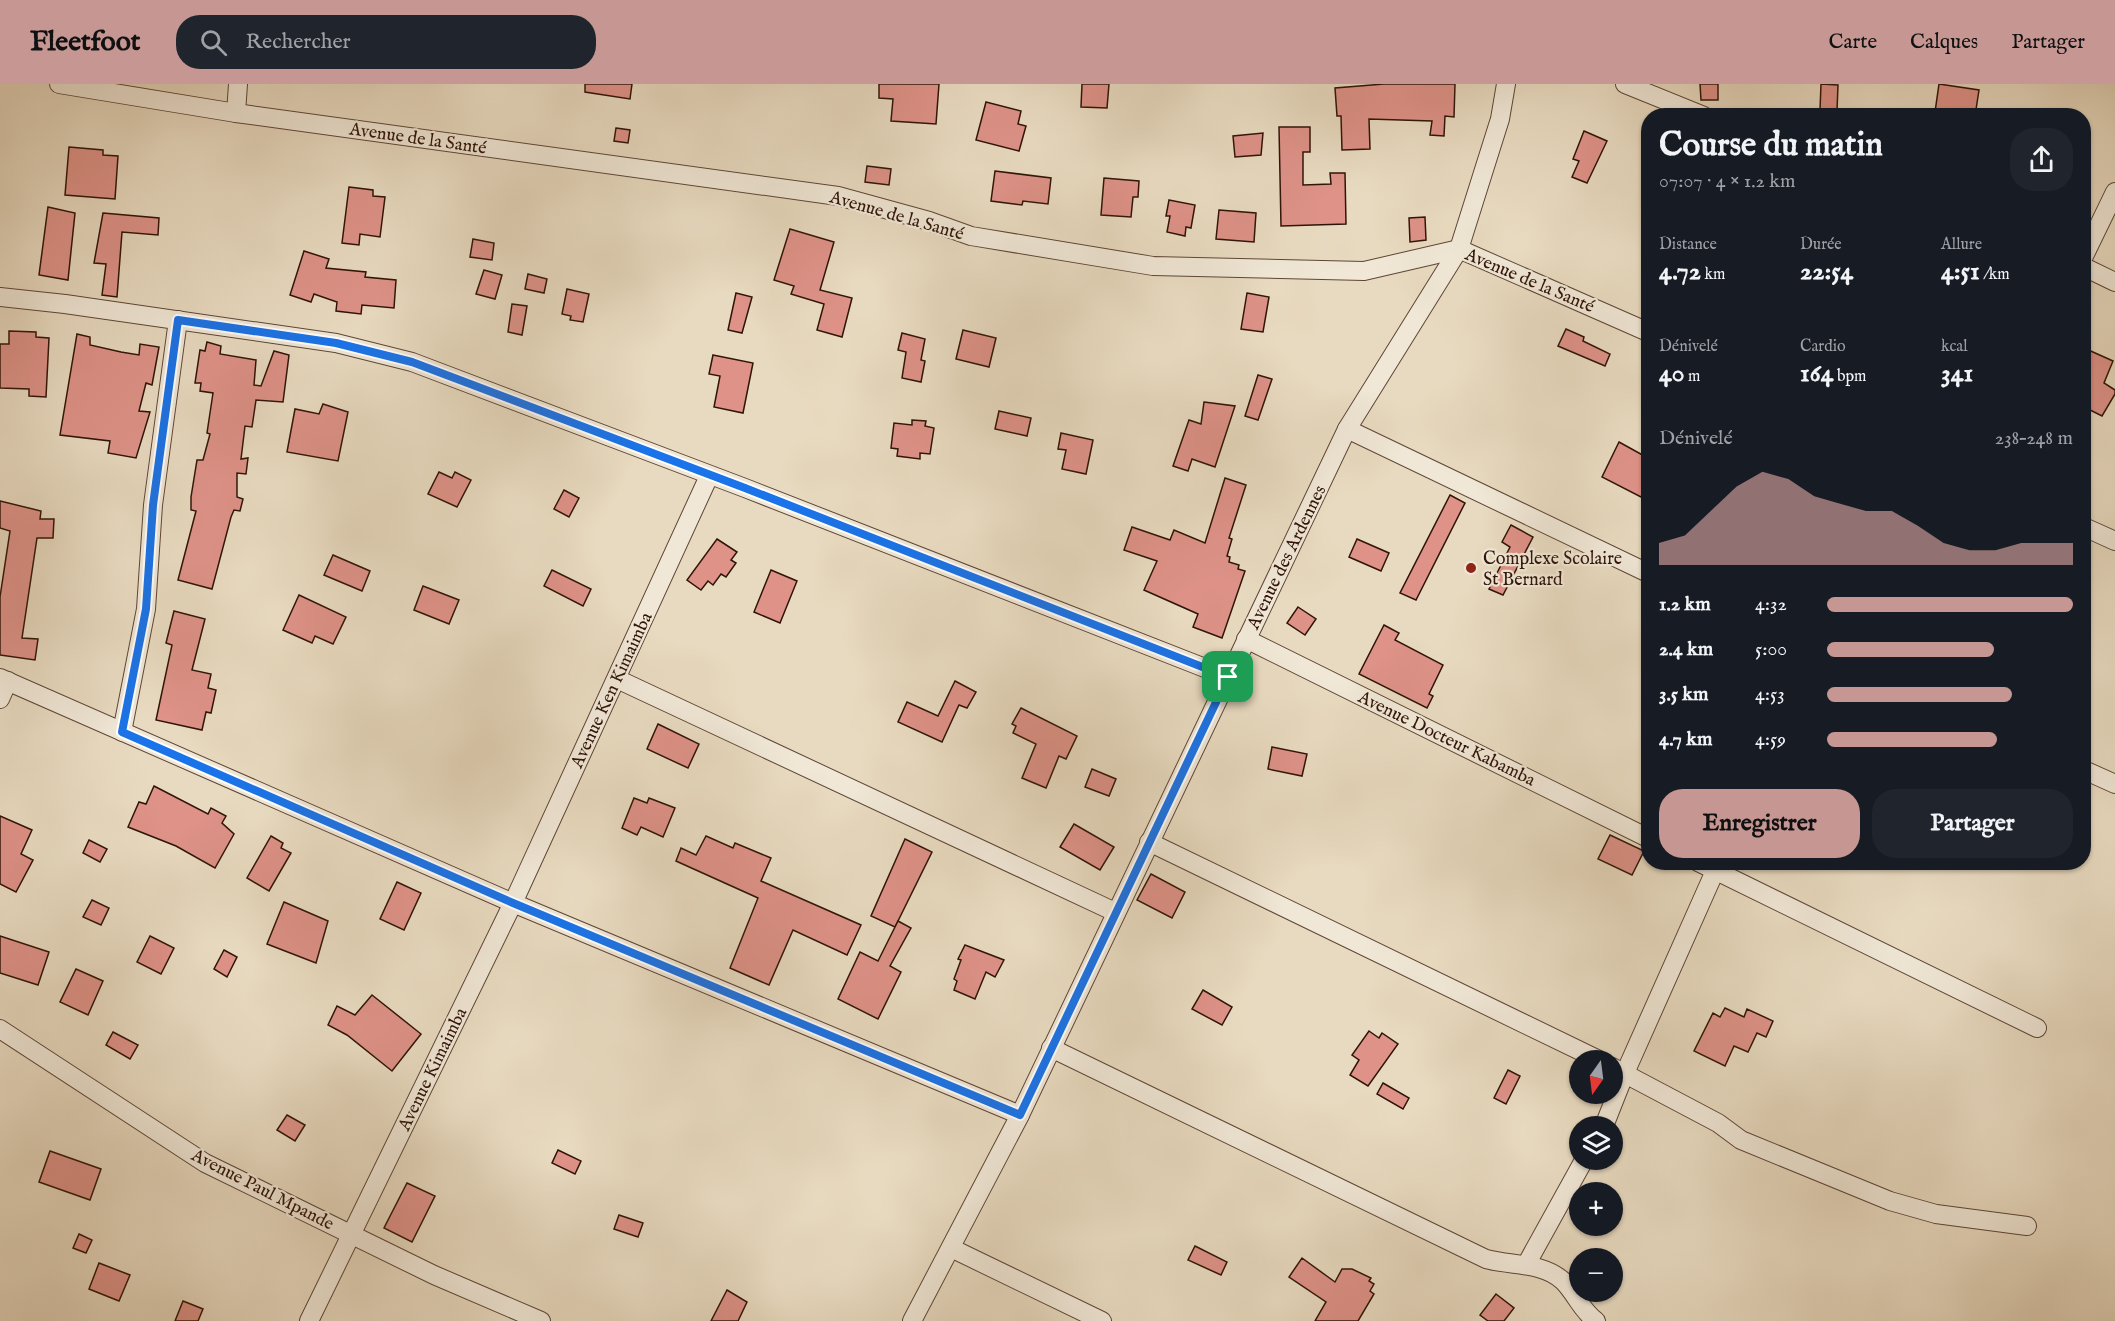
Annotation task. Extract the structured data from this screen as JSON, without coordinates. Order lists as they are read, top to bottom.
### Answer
{
  "streets": {
    "street": [
      "Avenue de la Santé",
      "Avenue des Ardennes",
      "Avenue Ken Kimaimba",
      "Avenue Docteur Kabamba",
      "Avenue Kimaimba",
      "Avenue Paul Mpande"
    ]
  },
  "crossings": [
    ["Avenue de la Santé", "Avenue des Ardennes"],
    ["Avenue des Ardennes", "Avenue Docteur Kabamba"],
    ["Avenue Ken Kimaimba", "Avenue Kimaimba"],
    ["Avenue Kimaimba", "Avenue Paul Mpande"]
  ],
  "places": ["Complexe Scolaire St Bernard"],
  "north": "bottom",
  "page": {
    "header": "Fleetfoot",
    "search": "Rechercher",
    "nav": ["Carte", "Calques", "Partager"],
    "heading": ["Course du matin", "07:07 · 4 × 1.2 km"],
    "stats": [
      ["Distance", "4.72 km"],
      ["Durée", "22:54"],
      ["Allure", "4:51 /km"],
      ["Dénivelé", "40 m"],
      ["Cardio", "164 bpm"],
      ["kcal", "341"]
    ],
    "chart": ["Dénivelé", "238–248 m"],
    "list": [
      {
        "name": "1.2 km",
        "note": "4:32"
      },
      {
        "name": "2.4 km",
        "note": "5:00"
      },
      {
        "name": "3.5 km",
        "note": "4:53"
      },
      {
        "name": "4.7 km",
        "note": "4:59"
      }
    ],
    "buttons": ["Enregistrer", "Partager"],
    "map_buttons": ["+", "−"]
  }
}
